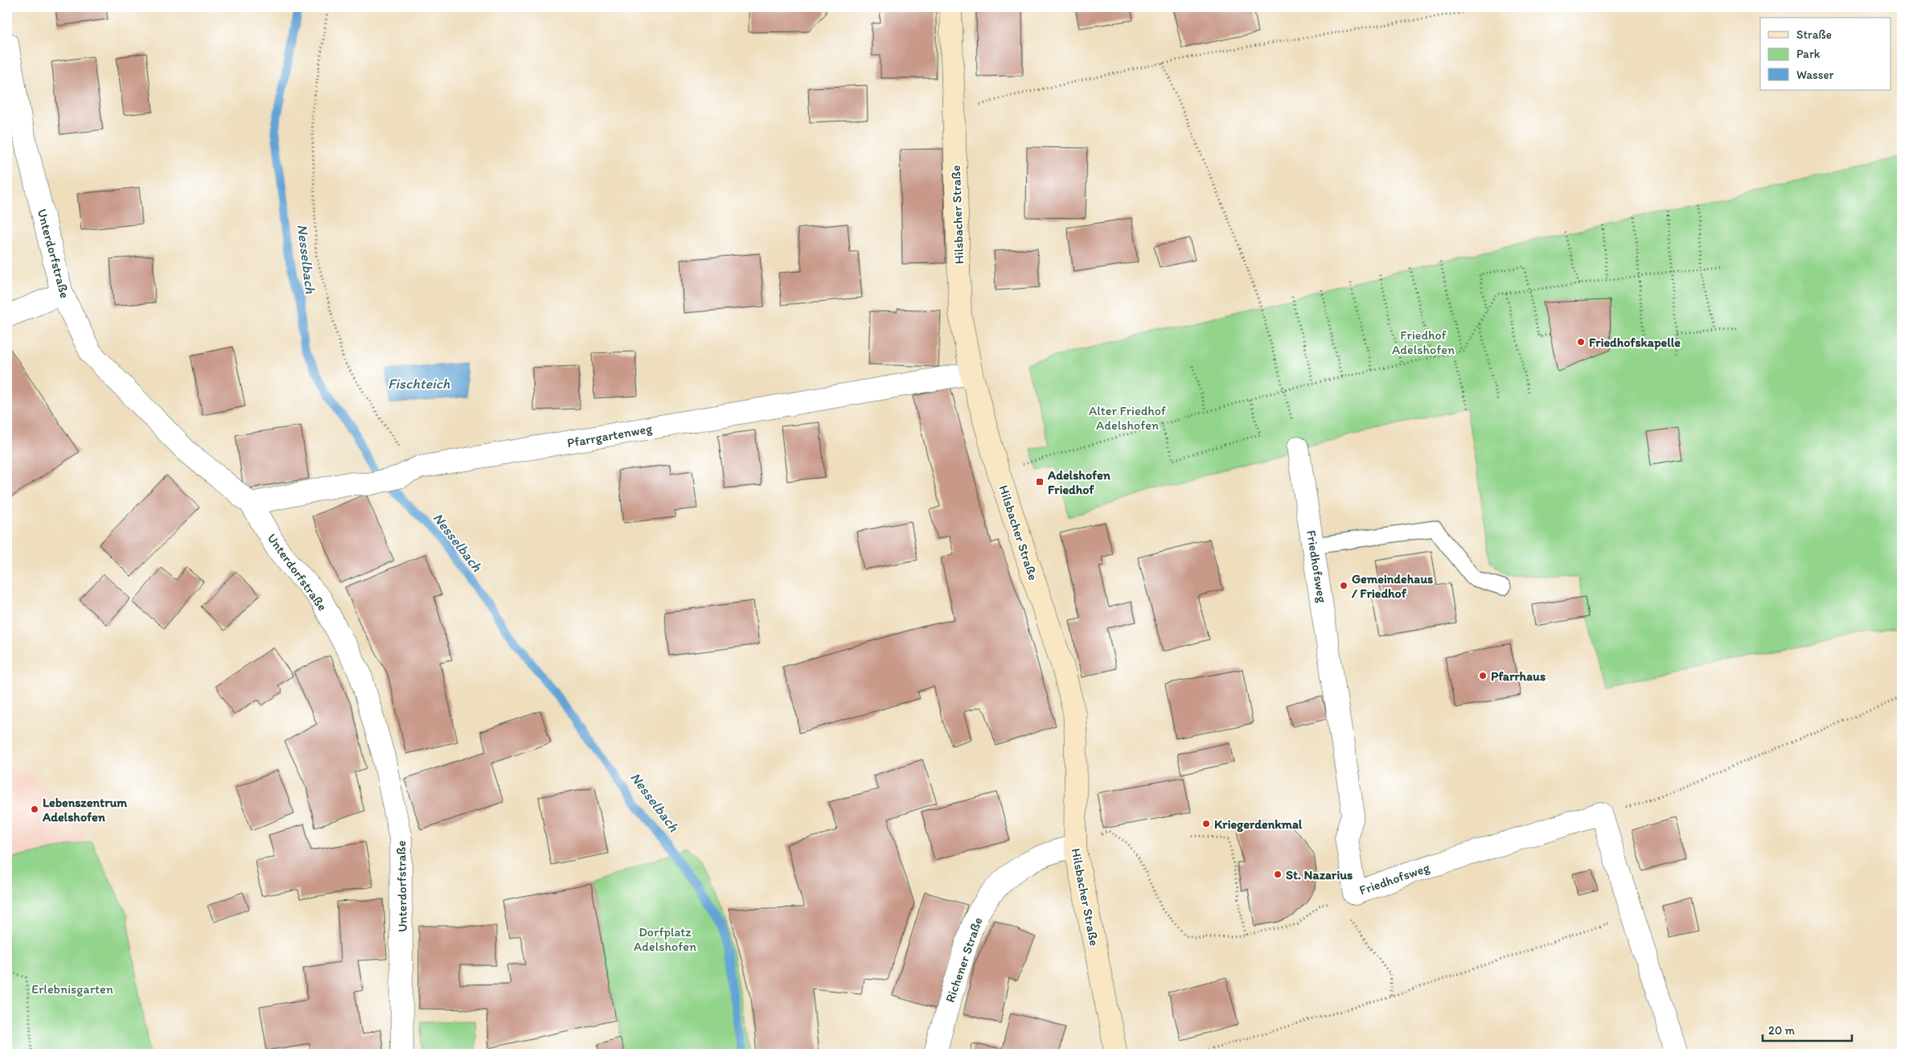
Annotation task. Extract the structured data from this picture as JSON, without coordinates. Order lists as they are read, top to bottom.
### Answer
{
  "streets": {
    "main road": ["Hilsbacher Straße"],
    "street": [
      "Unterdorfstraße",
      "Pfarrgartenweg",
      "Friedhofsweg",
      "Richener Straße"
    ]
  },
  "crossings": [
    ["Hilsbacher Straße", "Pfarrgartenweg"],
    ["Hilsbacher Straße", "Richener Straße"],
    ["Unterdorfstraße", "Pfarrgartenweg"]
  ],
  "water": ["Nesselbach", "Fischteich"],
  "parks": [
    "Friedhof Adelshofen",
    "Alter Friedhof Adelshofen",
    "Dorfplatz Adelshofen",
    "Erlebnisgarten"
  ],
  "places": {
    "other": [
      "Friedhofskapelle",
      "Gemeindehaus / Friedhof",
      "Pfarrhaus",
      "Lebenszentrum Adelshofen",
      "Kriegerdenkmal",
      "St. Nazarius"
    ],
    "transit": ["Adelshofen Friedhof"]
  },
  "legend": ["Straße", "Park", "Wasser"],
  "scale_bar": "20 m"
}
